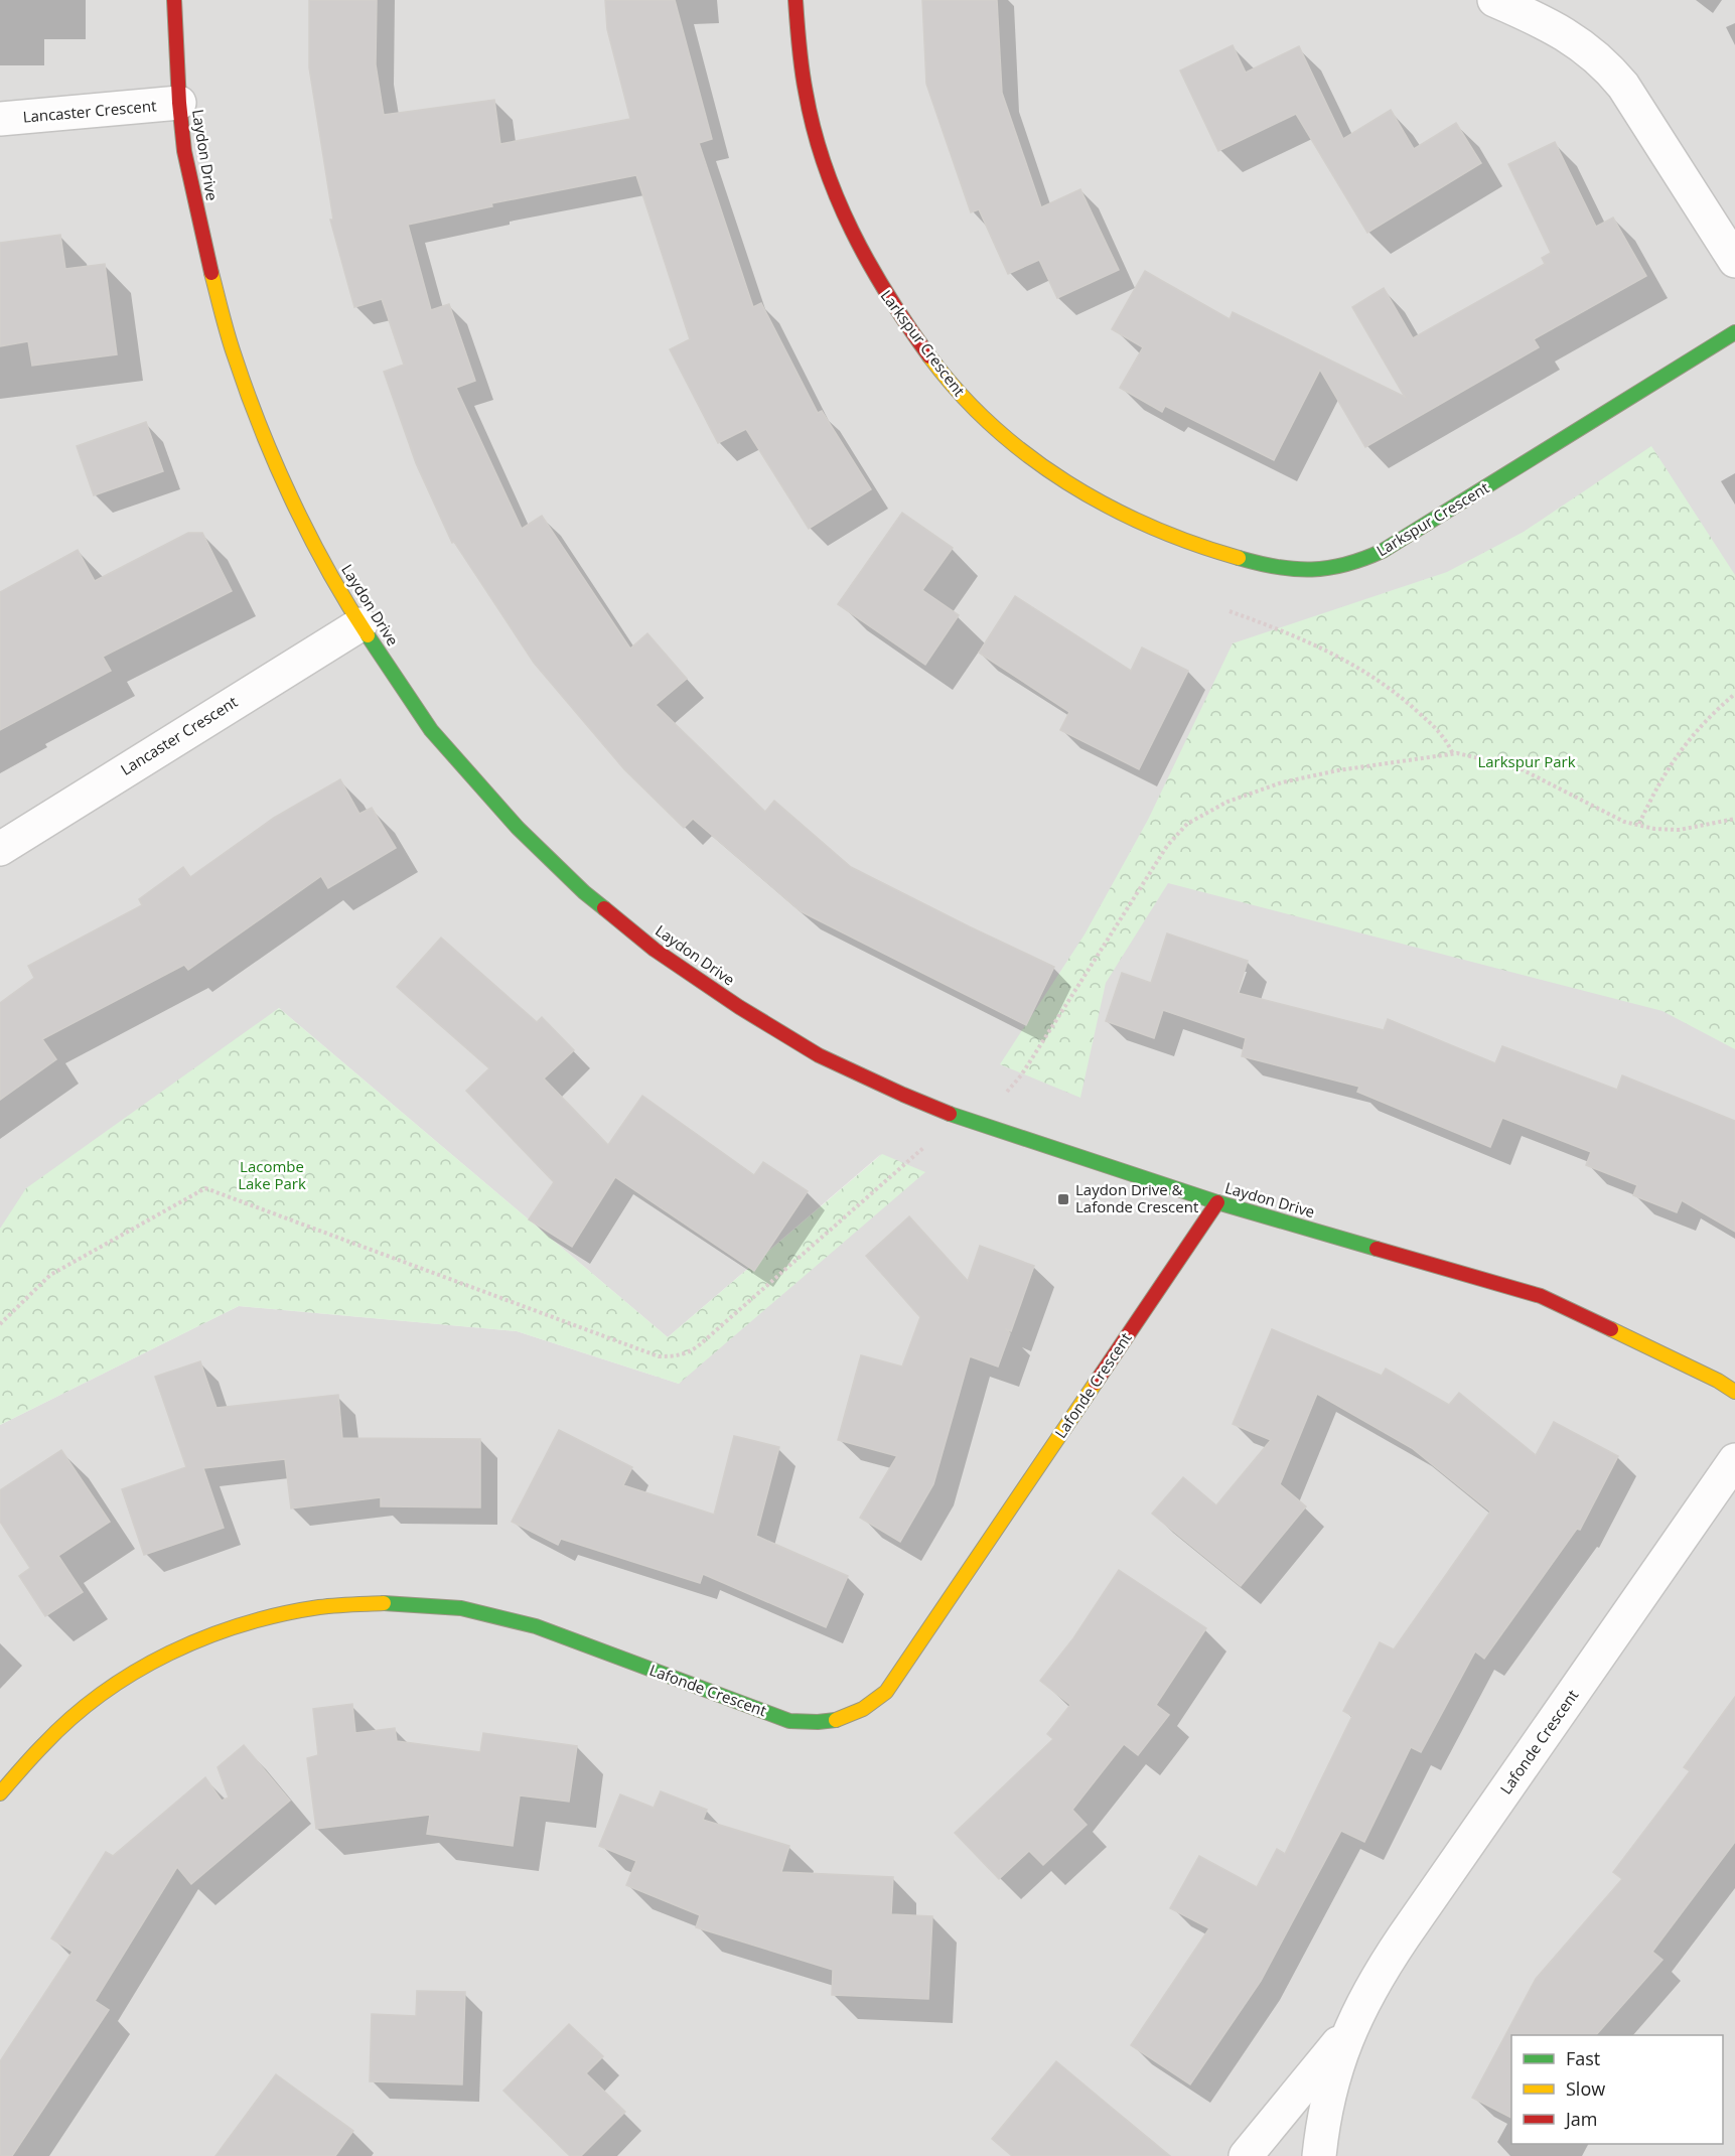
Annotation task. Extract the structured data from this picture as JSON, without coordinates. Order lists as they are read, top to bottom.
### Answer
{
  "streets": {
    "street": [
      "Lancaster Crescent",
      "Laydon Drive",
      "Larkspur Crescent",
      "Lafonde Crescent"
    ]
  },
  "crossings": [
    ["Lancaster Crescent", "Laydon Drive"],
    ["Laydon Drive", "Lafonde Crescent"]
  ],
  "parks": ["Larkspur Park", "Lacombe Lake Park"],
  "places": {
    "transit": ["Laydon Drive & Lafonde Crescent"]
  },
  "legend": ["Fast", "Slow", "Jam"]
}
